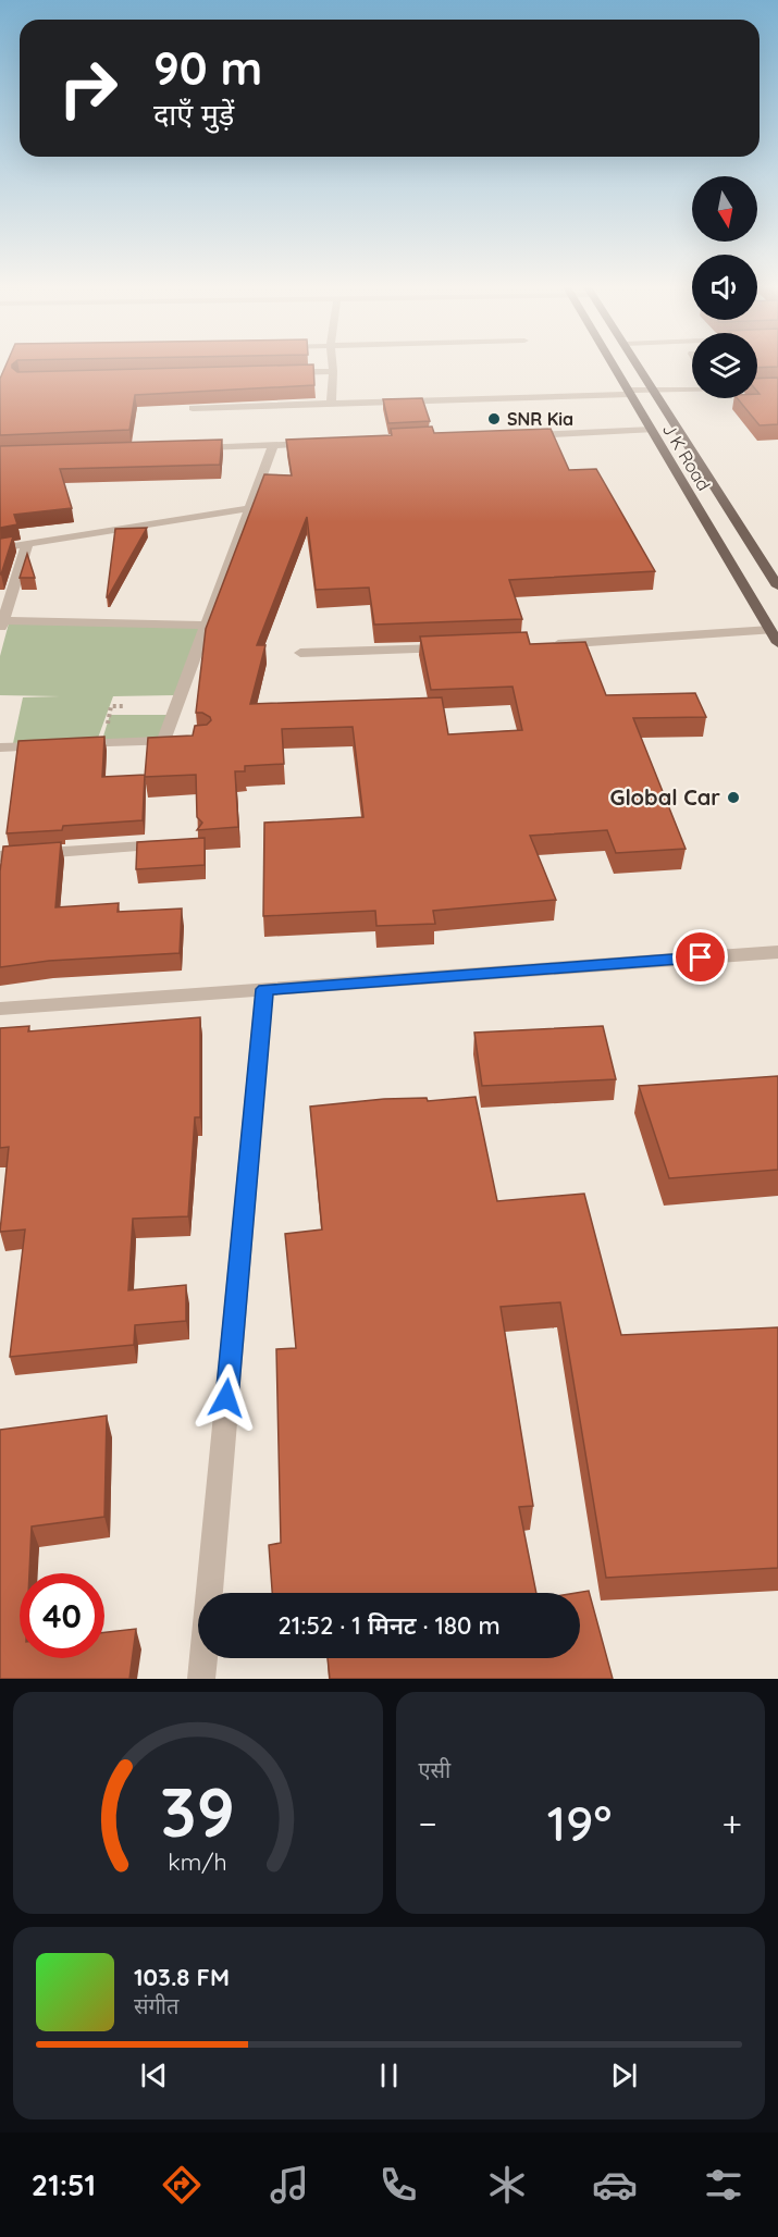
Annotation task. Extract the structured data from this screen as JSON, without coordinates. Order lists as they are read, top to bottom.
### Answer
{
  "streets": {
    "main road": ["J K Road"]
  },
  "places": ["SNR Kia", "Global Car"],
  "north": "bottom",
  "page": {
    "turn": ["90 m", "दाएँ मुड़ें"],
    "limit": "40",
    "trip": "21:52 · 1 मिनट · 180 m",
    "tile": "एसी",
    "heat": ["−", "19°", "+"],
    "song": ["103.8 FM", "संगीत"],
    "tabs": "21:51",
    "gauge": ["39", "km/h"]
  }
}
